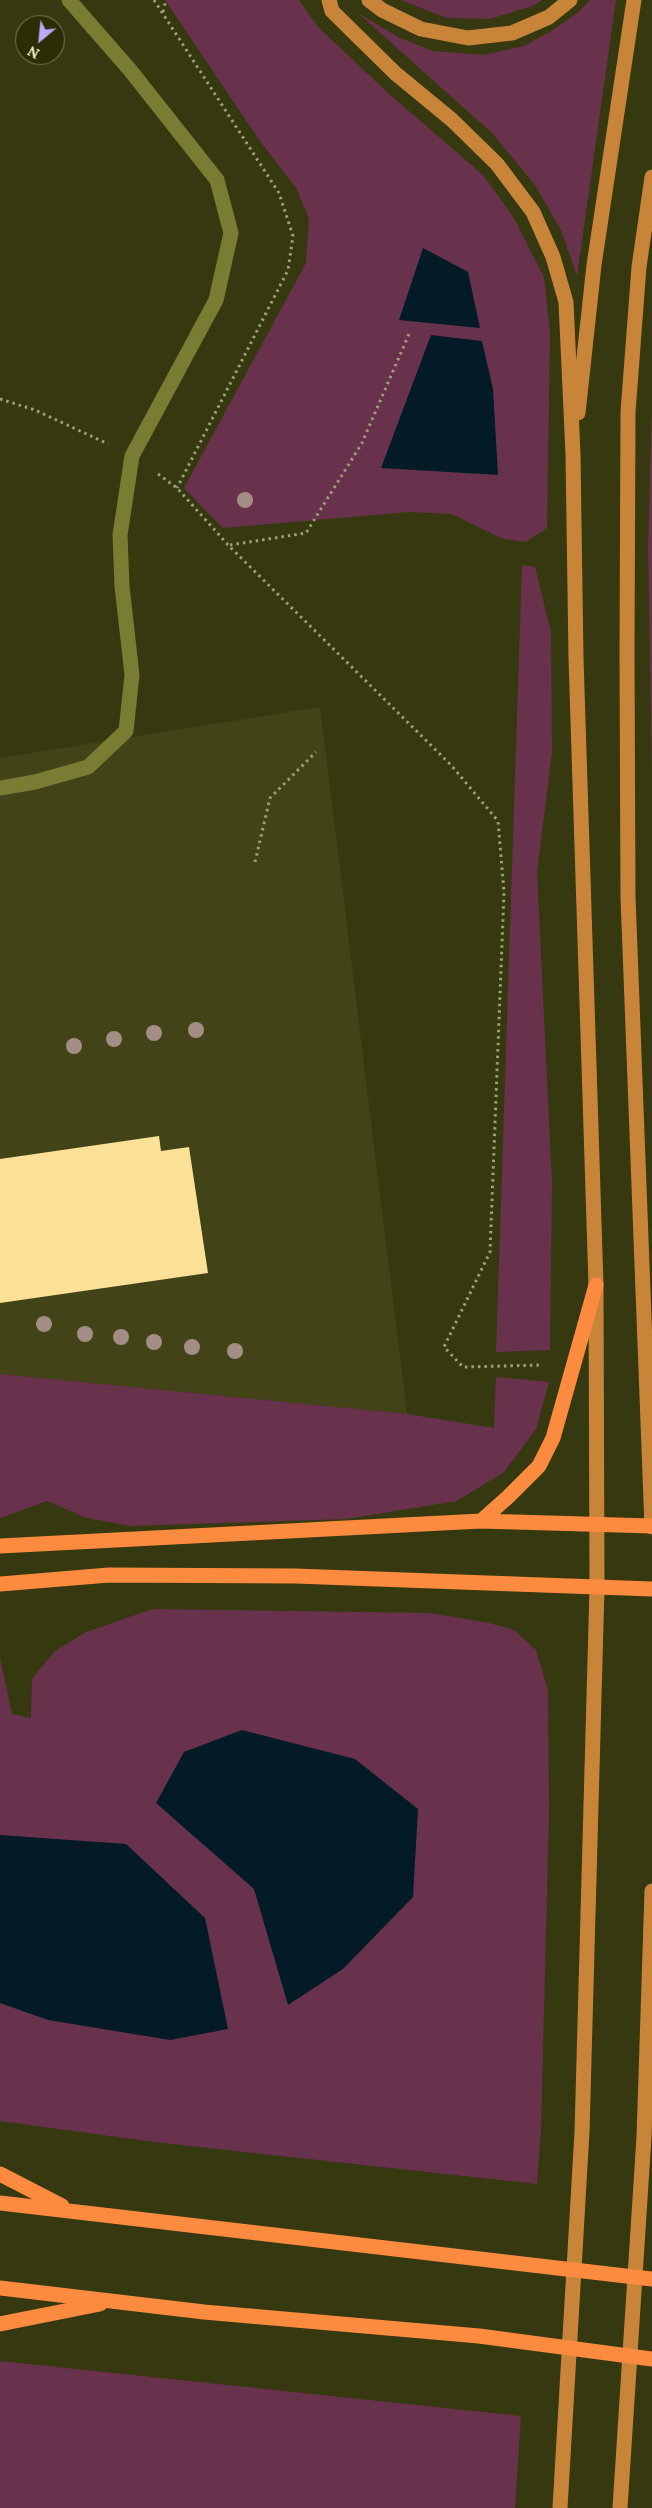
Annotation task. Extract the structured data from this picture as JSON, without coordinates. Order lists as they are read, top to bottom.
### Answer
{
  "north": "bottom left"
}
